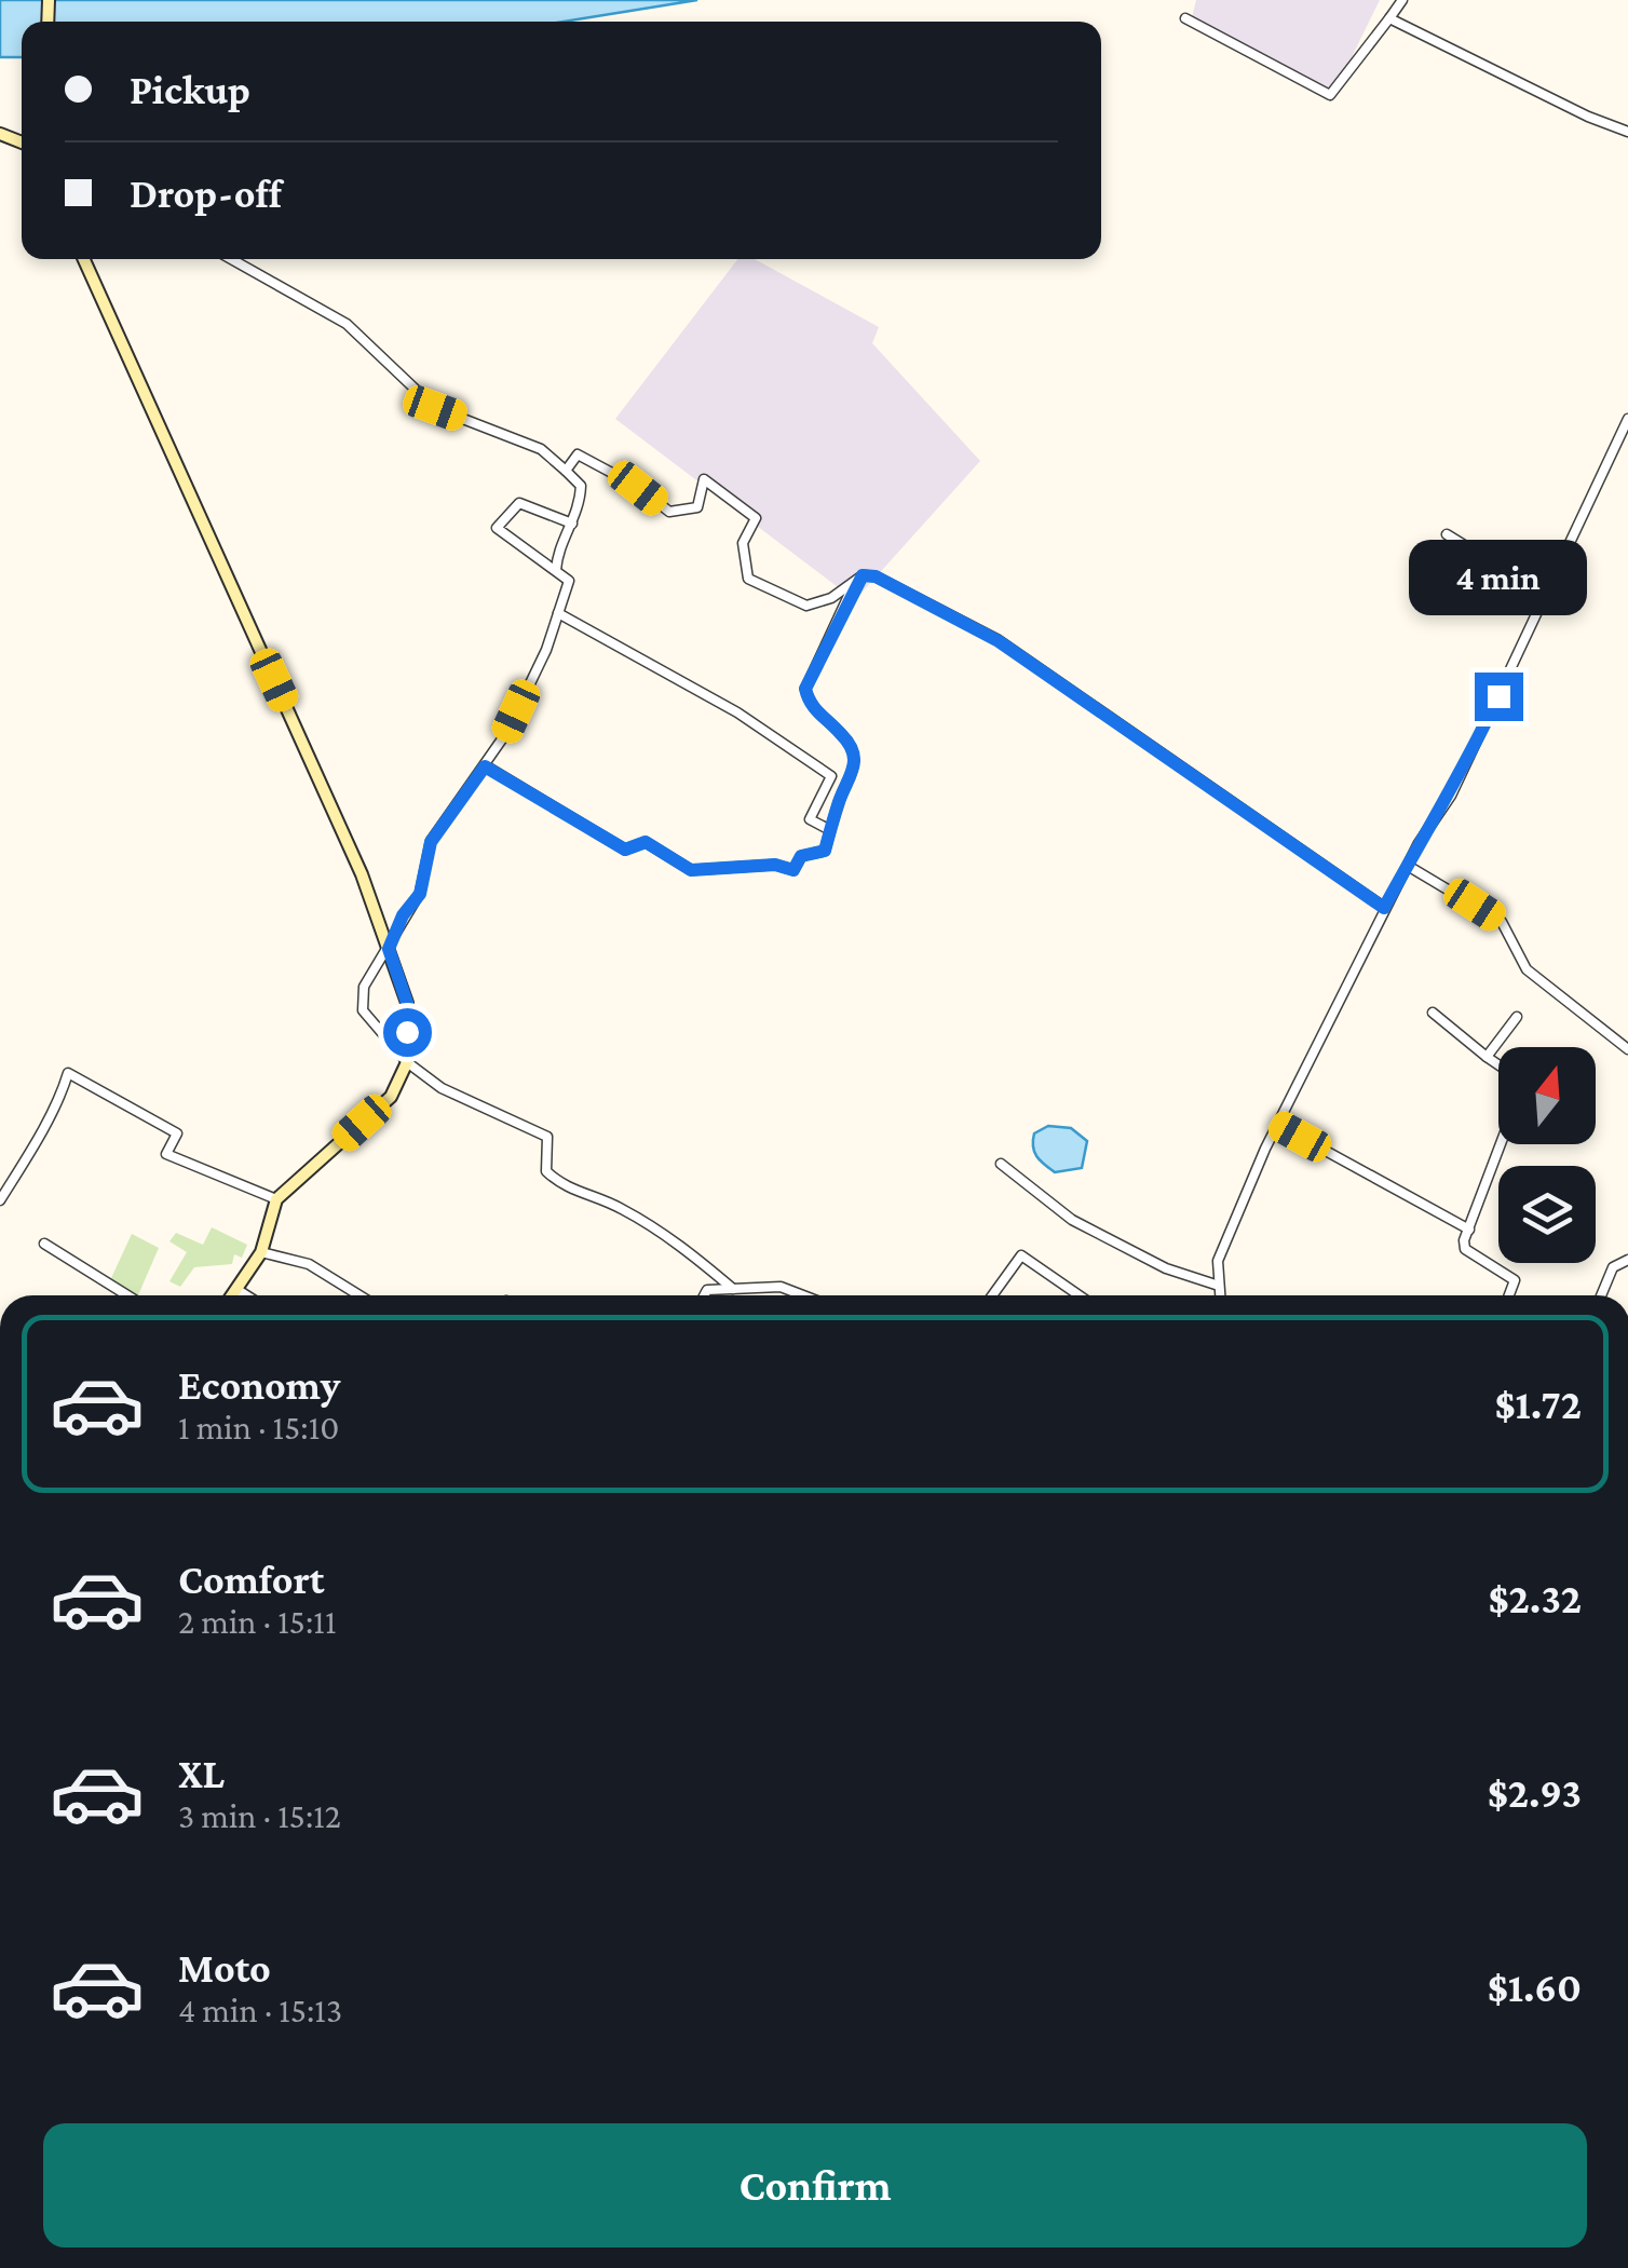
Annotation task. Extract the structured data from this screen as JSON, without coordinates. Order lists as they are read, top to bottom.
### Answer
{
  "north": "top",
  "page": {
    "banner": ["Pickup", "Drop-off"],
    "bubble": "4 min",
    "list": [
      {
        "name": "Economy",
        "note": "1 min · 15:10",
        "value": "$1.72"
      },
      {
        "name": "Comfort",
        "note": "2 min · 15:11",
        "value": "$2.32"
      },
      {
        "name": "XL",
        "note": "3 min · 15:12",
        "value": "$2.93"
      },
      {
        "name": "Moto",
        "note": "4 min · 15:13",
        "value": "$1.60"
      }
    ],
    "buttons": "Confirm"
  }
}
